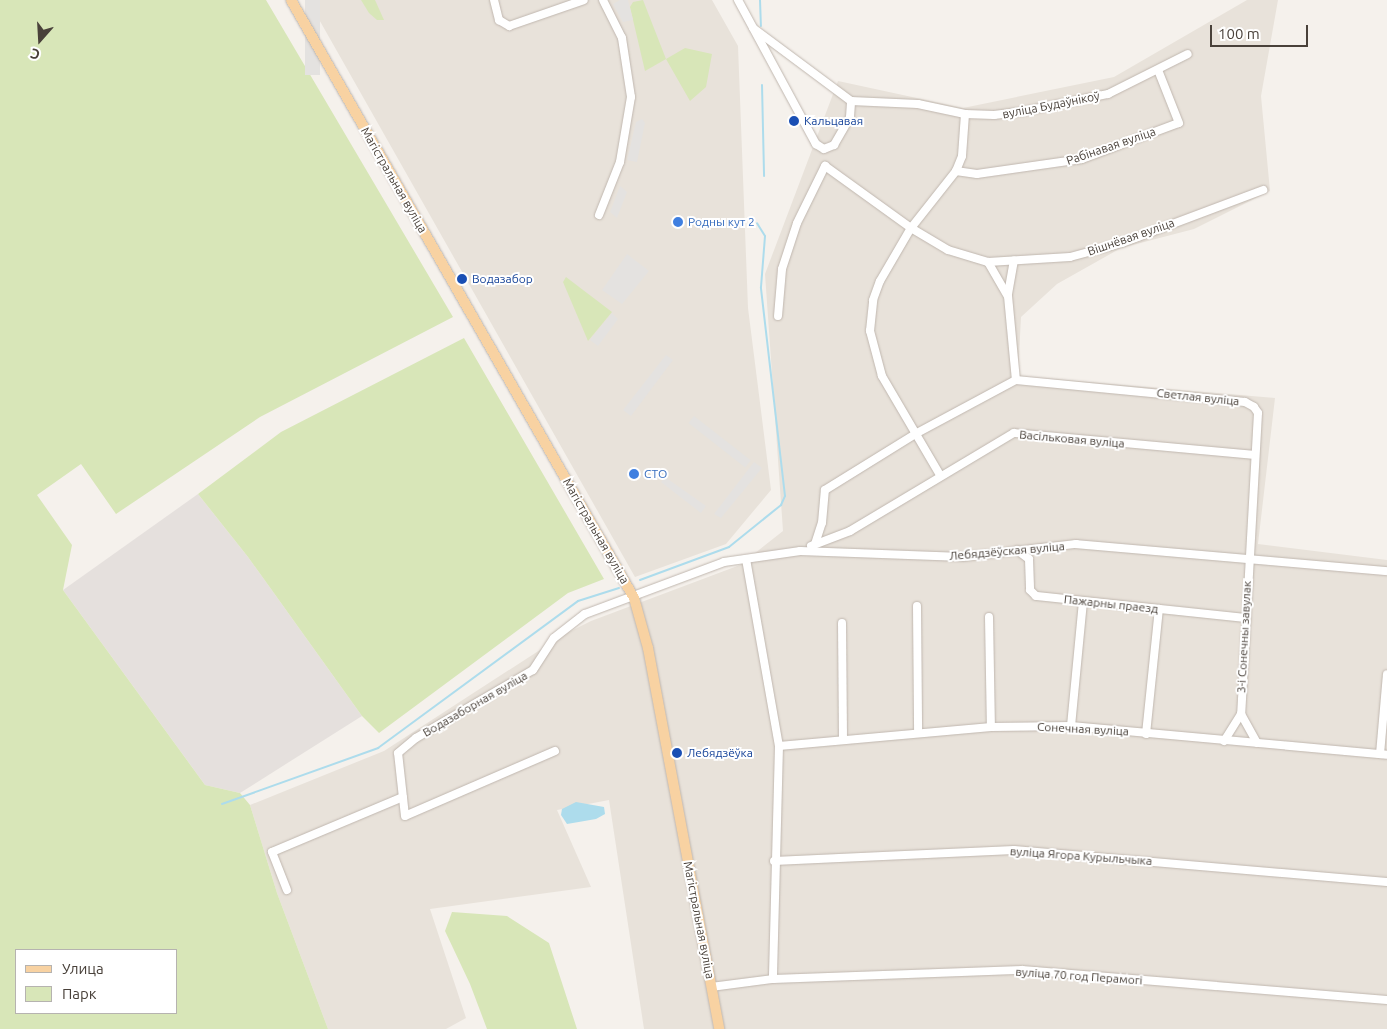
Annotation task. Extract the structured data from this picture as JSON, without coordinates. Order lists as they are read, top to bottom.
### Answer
{
  "streets": {
    "main road": ["Магістральная вуліца"],
    "street": [
      "вуліца Будаўнікоў",
      "Рабінавая вуліца",
      "Вішнёвая вуліца",
      "Светлая вуліца",
      "Васільковая вуліца",
      "Лебядзёўская вуліца",
      "Пажарны праезд",
      "3-і Сонечны завулак",
      "Водазаборная вуліца",
      "Сонечная вуліца",
      "вуліца Ягора Курыльчыка",
      "вуліца 70 год Перамогі"
    ]
  },
  "crossings": [
    ["вуліца Будаўнікоў", "Рабінавая вуліца"],
    ["Магістральная вуліца", "Лебядзёўская вуліца"],
    ["Магістральная вуліца", "Водазаборная вуліца"],
    ["Магістральная вуліца", "вуліца 70 год Перамогі"],
    ["Светлая вуліца", "Васільковая вуліца"],
    ["Светлая вуліца", "Лебядзёўская вуліца"],
    ["Светлая вуліца", "3-і Сонечны завулак"],
    ["Васільковая вуліца", "Лебядзёўская вуліца"],
    ["Лебядзёўская вуліца", "Пажарны праезд"],
    ["Лебядзёўская вуліца", "3-і Сонечны завулак"],
    ["Лебядзёўская вуліца", "Водазаборная вуліца"],
    ["Пажарны праезд", "3-і Сонечны завулак"]
  ],
  "places": [
    "Кальцавая",
    "Родны кут 2",
    "Водазабор",
    "СТО",
    "Лебядзёўка"
  ],
  "legend": ["Улица", "Парк"],
  "scale_bar": "100 m",
  "north": "bottom"
}
